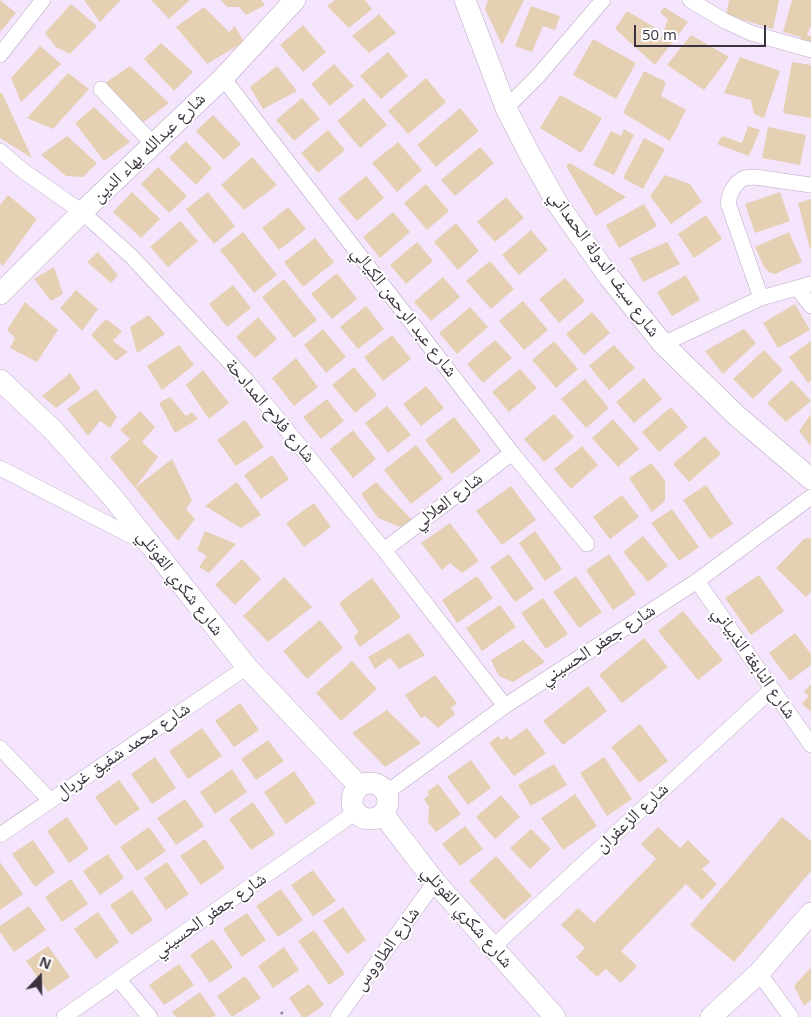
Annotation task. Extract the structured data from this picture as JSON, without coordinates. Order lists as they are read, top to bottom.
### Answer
{
  "streets": {
    "street": [
      "شارع عبدالله بهاء الدين",
      "شارع سيف الدولة الحمداني",
      "شارع عبد الرحمن الكيالي",
      "شارع فلاح المدادحة",
      "شارع العلالي",
      "شارع شكري القوتلي",
      "شارع جعفر الحسيني",
      "شارع النابغة الذبياني",
      "شارع محمد شفيق غربال",
      "شارع الزعفران",
      "شارع الطاووس"
    ]
  },
  "crossings": [
    ["شارع عبدالله بهاء الدين", "شارع عبد الرحمن الكيالي"],
    ["شارع عبدالله بهاء الدين", "شارع فلاح المدادحة"],
    ["شارع عبد الرحمن الكيالي", "شارع العلالي"],
    ["شارع فلاح المدادحة", "شارع العلالي"],
    ["شارع فلاح المدادحة", "شارع جعفر الحسيني"],
    ["شارع شكري القوتلي", "شارع جعفر الحسيني"],
    ["شارع شكري القوتلي", "شارع محمد شفيق غربال"],
    ["شارع شكري القوتلي", "شارع الزعفران"],
    ["شارع شكري القوتلي", "شارع الطاووس"],
    ["شارع جعفر الحسيني", "شارع النابغة الذبياني"],
    ["شارع النابغة الذبياني", "شارع الزعفران"]
  ],
  "scale_bar": "50 m",
  "north": "top"
}
